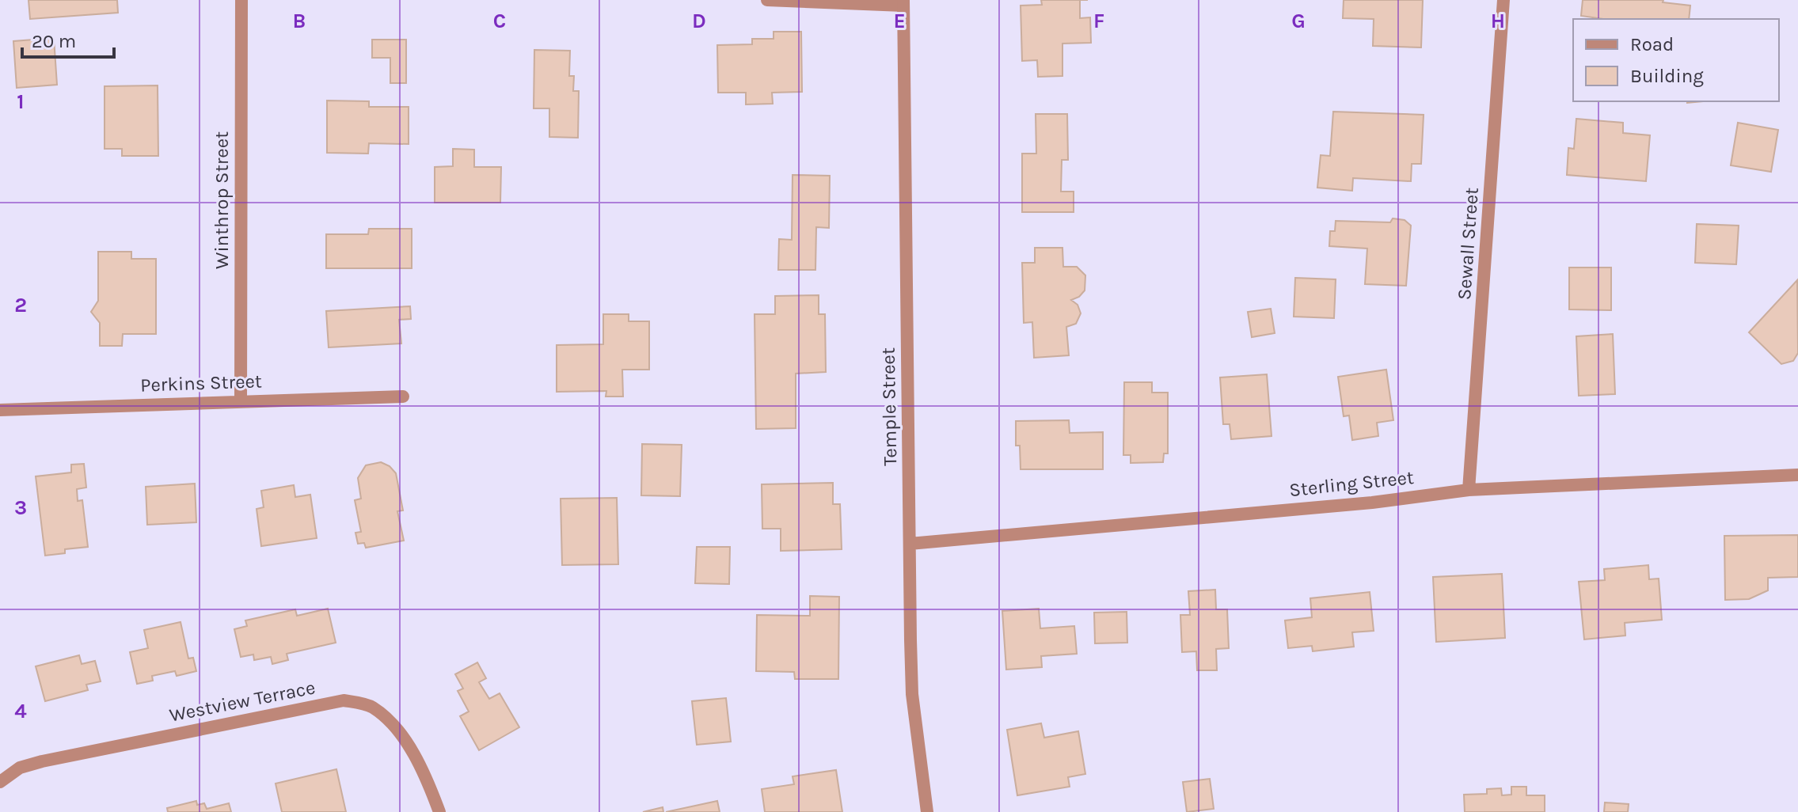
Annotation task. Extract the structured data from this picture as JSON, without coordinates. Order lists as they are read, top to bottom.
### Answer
{
  "streets": {
    "street": [
      "Winthrop Street",
      "Sewall Street",
      "Perkins Street",
      "Temple Street",
      "Sterling Street",
      "Westview Terrace"
    ]
  },
  "crossings": [
    ["Winthrop Street", "Perkins Street"],
    ["Sewall Street", "Sterling Street"],
    ["Temple Street", "Sterling Street"]
  ],
  "legend": ["Road", "Building"],
  "scale_bar": "20 m",
  "grid": {
    "columns": [
      "B",
      "C",
      "D",
      "E",
      "F",
      "G",
      "H"
    ],
    "rows": [
      "1",
      "2",
      "3",
      "4"
    ]
  }
}
